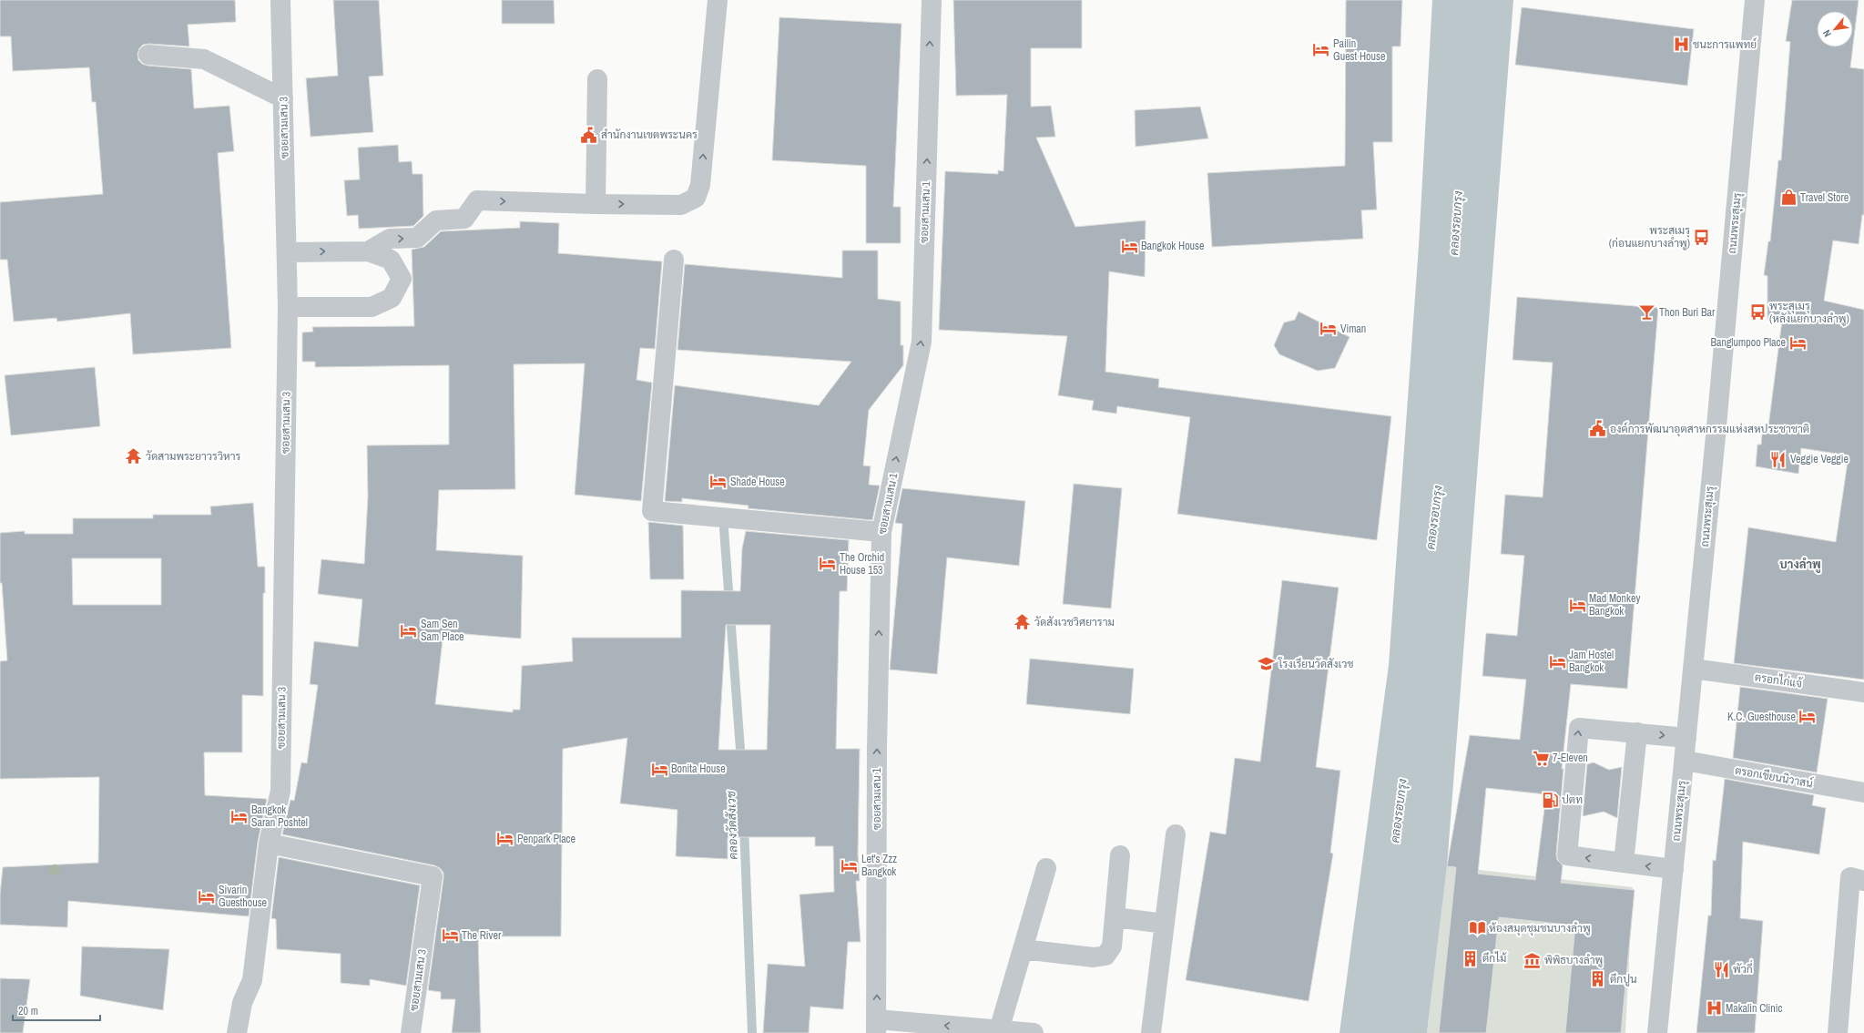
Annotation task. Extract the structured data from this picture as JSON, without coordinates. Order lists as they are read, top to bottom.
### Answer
{
  "streets": {
    "street": [
      "ซอยสามเสน 3",
      "ซอยสามเสน 1",
      "ถนนพระสุเมรุ",
      "ตรอกไก่แจ้",
      "ตรอกเขียนนิวาสน์"
    ]
  },
  "crossings": [
    ["ถนนพระสุเมรุ", "ตรอกไก่แจ้"],
    ["ถนนพระสุเมรุ", "ตรอกเขียนนิวาสน์"]
  ],
  "one_way": ["ซอยสามเสน 1"],
  "districts": ["บางลำพู"],
  "water": ["คลองรอบกรุง", "คลองวัดสังเวช"],
  "places": {
    "hospital": ["ชนะการแพทย์", "Makalin Clinic"],
    "hotel": [
      "Pailin Guest House",
      "Bangkok House",
      "Viman",
      "Banglumpoo Place",
      "Shade House",
      "The Orchid House 153",
      "Mad Monkey Bangkok",
      "Sam Sen Sam Place",
      "Jam Hostel Bangkok",
      "K.C. Guesthouse",
      "Bonita House",
      "Bangkok Saran Poshtel",
      "Penpark Place",
      "Let's Zzz Bangkok",
      "Sivarin Guesthouse",
      "The River"
    ],
    "public building": ["สำนักงานเขตพระนคร", "องค์การพัฒนาอุตสาหกรรมแห่งสหประชาชาติ"],
    "shop": ["Travel Store"],
    "bus stop": ["พระสุเมรุ (ก่อนแยกบางลำพู)", "พระสุเมรุ (หลังแยกบางลำพู)"],
    "bar": ["Thon Buri Bar"],
    "temple": ["วัดสามพระยาวรวิหาร", "วัดสังเวชวิศยาราม"],
    "restaurant": ["Veggie Veggie", "พัวกี่"],
    "school or university": ["โรงเรียนวัดสังเวช"],
    "supermarket": ["7-Eleven"],
    "fuel station": ["ปตท"],
    "library": ["ห้องสมุดชุมชนบางลำพู"],
    "building": ["ตึกไม้", "ตึกปูน"],
    "museum": ["พิพิธบางลำพู"]
  },
  "scale_bar": "20 m",
  "north": "bottom left"
}
